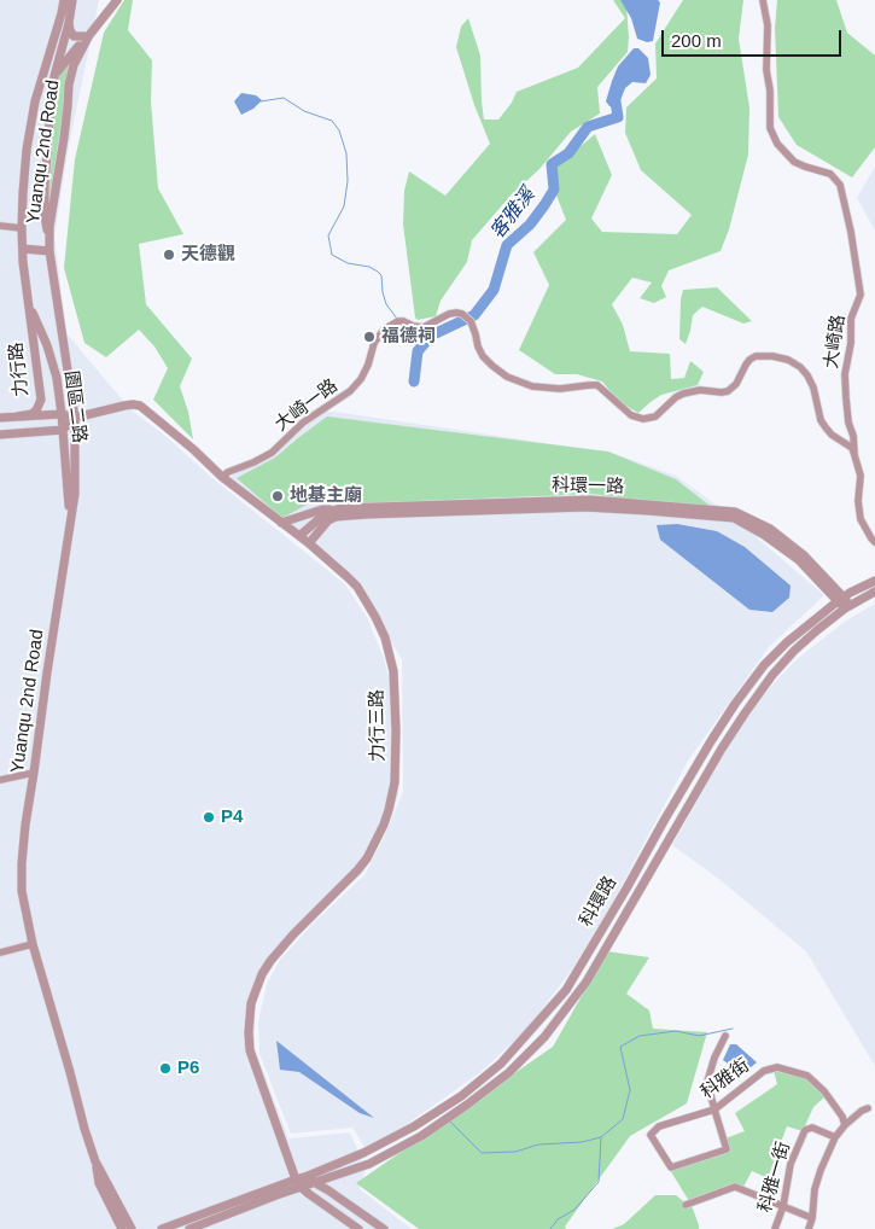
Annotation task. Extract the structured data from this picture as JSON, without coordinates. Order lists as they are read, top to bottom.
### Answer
{
  "streets": {
    "street": [
      "Yuanqu 2nd Road",
      "大崎路",
      "力行路",
      "大崎一路",
      "園區二路",
      "科環一路",
      "力行三路",
      "科環路",
      "科雅街",
      "科雅一街"
    ]
  },
  "crossings": [
    ["Yuanqu 2nd Road", "力行路"],
    ["Yuanqu 2nd Road", "園區二路"],
    ["Yuanqu 2nd Road", "力行三路"],
    ["大崎路", "大崎一路"],
    ["力行路", "園區二路"],
    ["大崎一路", "力行三路"],
    ["園區二路", "力行三路"],
    ["科環一路", "力行三路"],
    ["科環一路", "科環路"],
    ["力行三路", "科環路"]
  ],
  "water": ["客雅溪"],
  "places": [
    "天德觀",
    "福德祠",
    "地基主廟",
    "P4",
    "P6"
  ],
  "scale_bar": "200 m"
}
